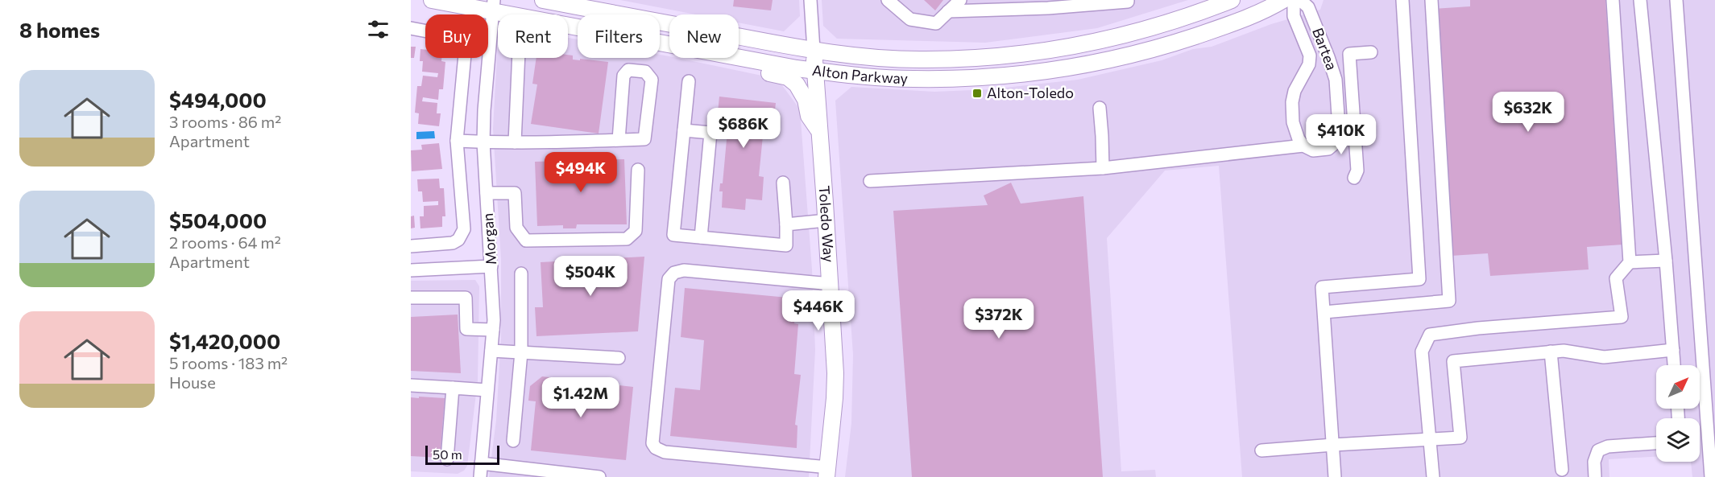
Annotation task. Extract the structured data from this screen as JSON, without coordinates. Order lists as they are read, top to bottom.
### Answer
{
  "streets": {
    "main road": ["Alton Parkway", "Toledo Way"],
    "street": ["Bartea", "Morgan"]
  },
  "crossings": [
    ["Alton Parkway", "Toledo Way"],
    ["Alton Parkway", "Morgan"]
  ],
  "places": {
    "transit": ["Alton-Toledo"]
  },
  "scale_bar": "50 m",
  "north": "top right",
  "page": {
    "heading": "8 homes",
    "chip": [
      "Buy",
      "Rent",
      "Filters",
      "New"
    ],
    "list": [
      {
        "name": "$494,000",
        "note": "3 rooms · 86 m² · Apartment"
      },
      {
        "name": "$504,000",
        "note": "2 rooms · 64 m² · Apartment"
      },
      {
        "name": "$1,420,000",
        "note": "5 rooms · 183 m² · House"
      }
    ],
    "price": [
      "$632K",
      "$686K",
      "$410K",
      "$494K",
      "$504K",
      "$446K",
      "$372K",
      "$1.42M"
    ],
    "scale": "50 m"
  }
}
